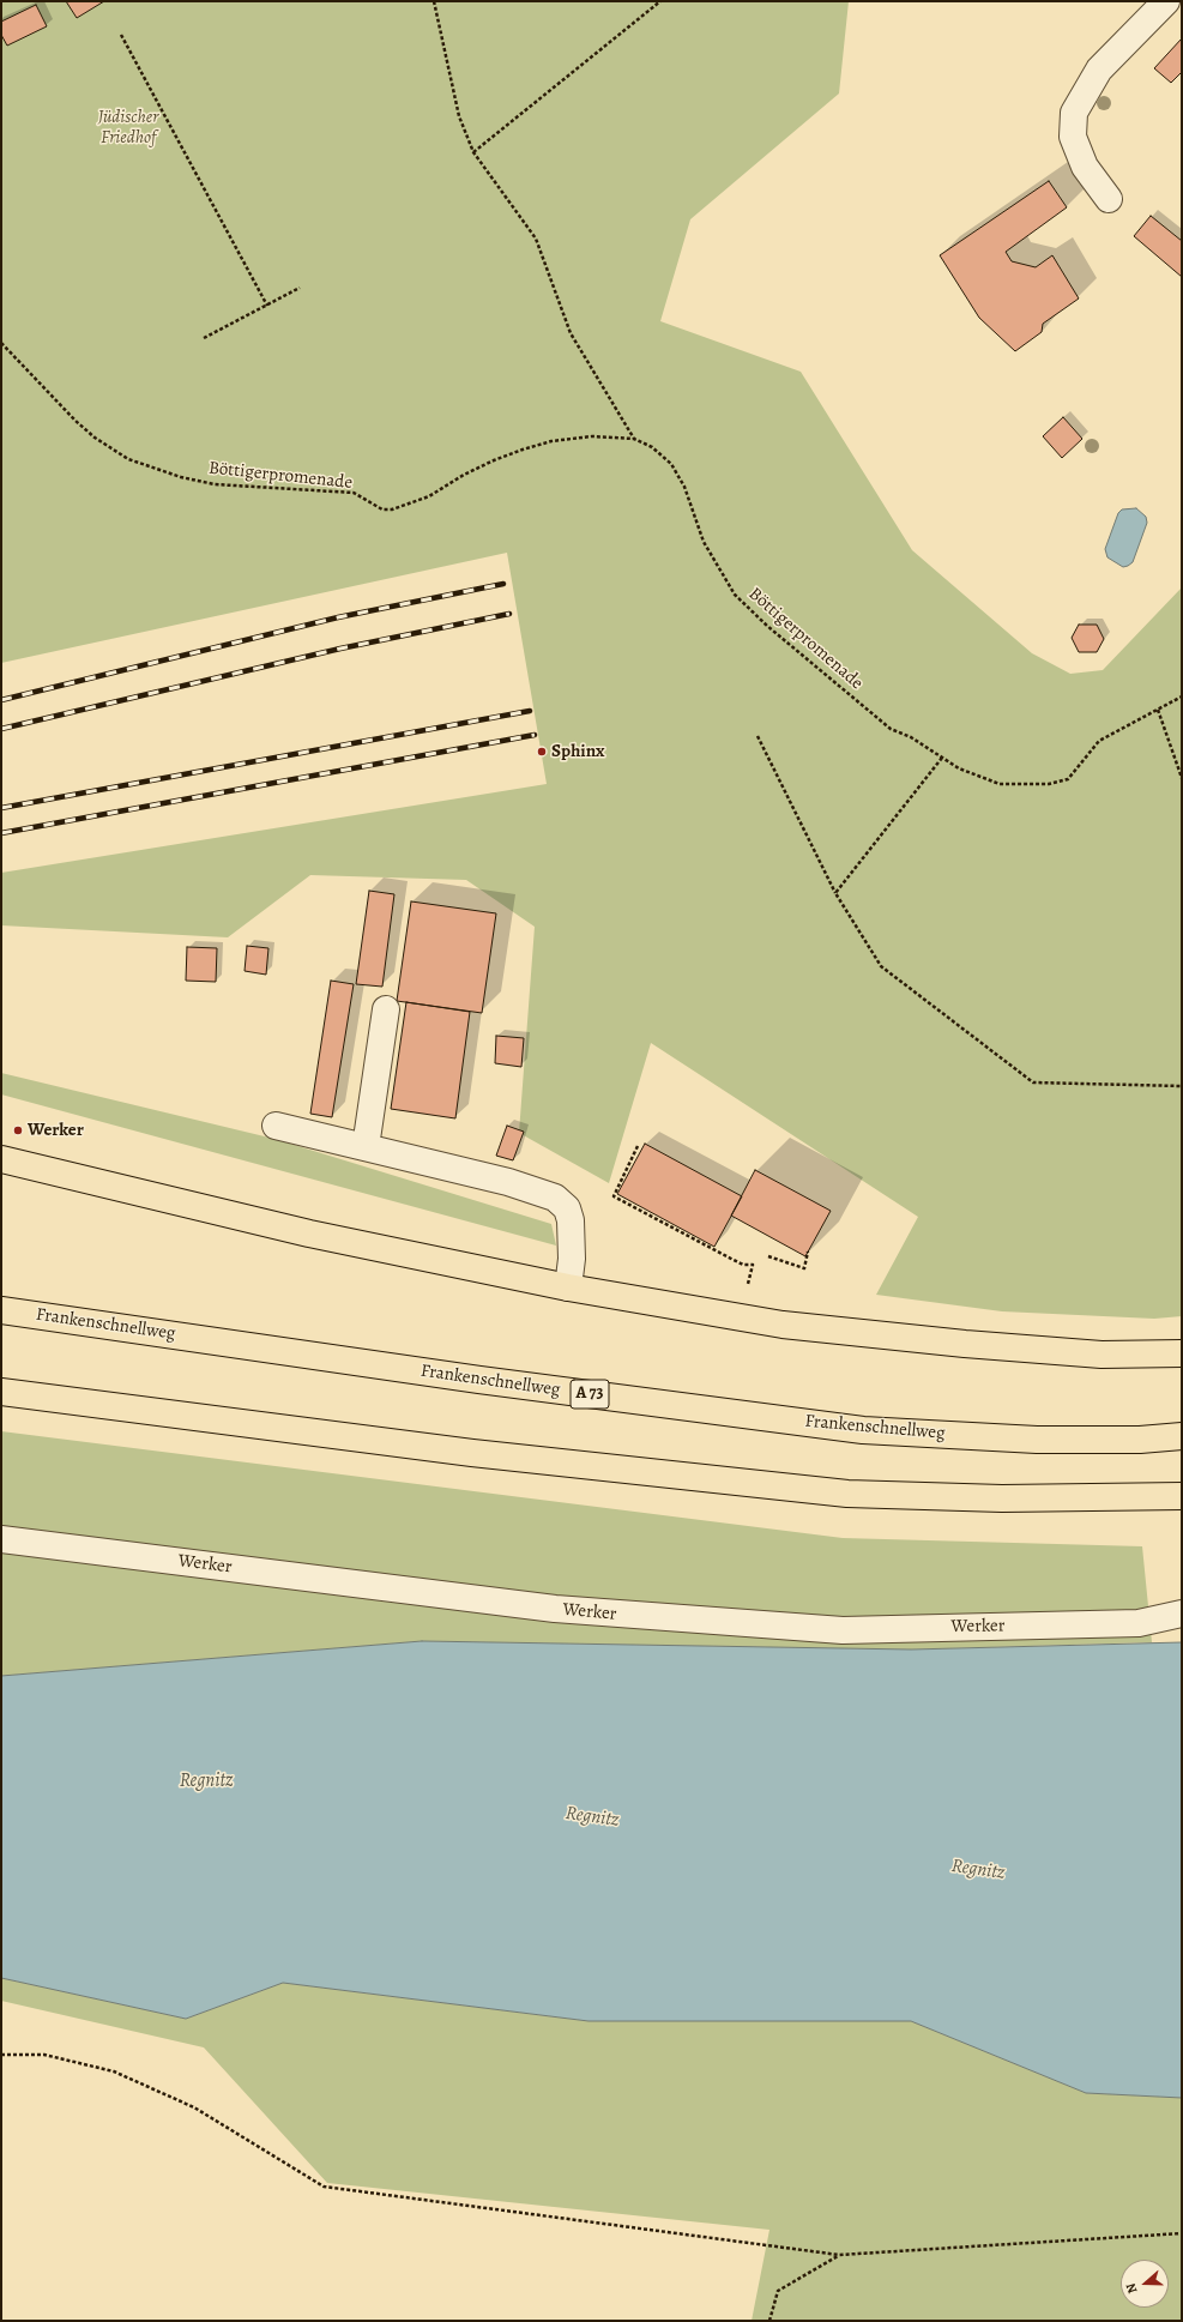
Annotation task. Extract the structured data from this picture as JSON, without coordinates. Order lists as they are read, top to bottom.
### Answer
{
  "streets": {
    "main road": ["Frankenschnellweg", "A 73"],
    "street": ["Werker"],
    "path": ["Böttigerpromenade"]
  },
  "water": ["Regnitz"],
  "parks": ["Jüdischer Friedhof"],
  "places": ["Sphinx", "Werker"],
  "north": "left"
}
